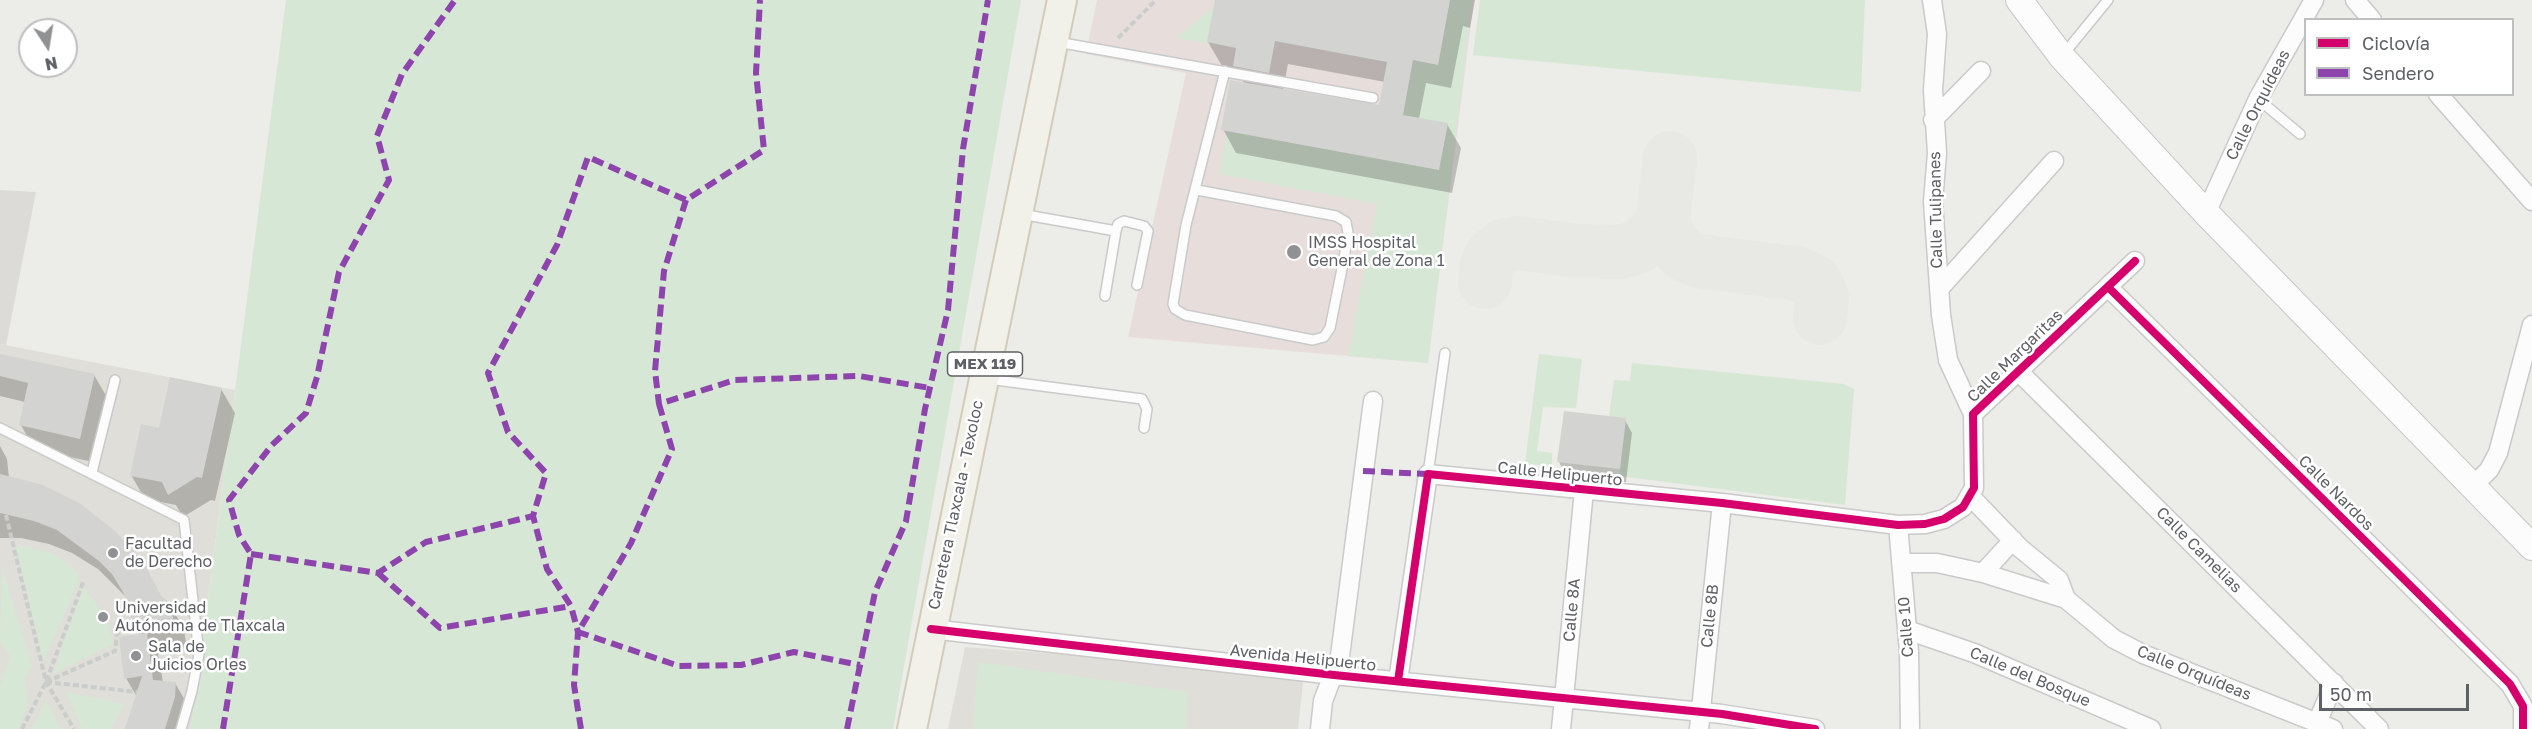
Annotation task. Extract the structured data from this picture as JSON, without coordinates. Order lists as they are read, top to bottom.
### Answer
{
  "streets": {
    "main road": ["MEX 119", "Carretera Tlaxcala - Texoloc"],
    "street": [
      "Calle Orquídeas",
      "Calle Tulipanes",
      "Calle Margaritas",
      "Calle Helipuerto",
      "Calle Nardos",
      "Calle Camelias",
      "Calle 8A",
      "Calle 8B",
      "Calle 10",
      "Avenida Helipuerto",
      "Calle del Bosque"
    ]
  },
  "crossings": [
    ["Calle Orquídeas", "Calle Margaritas"],
    ["Calle Orquídeas", "Calle 10"],
    ["Calle Tulipanes", "Calle Margaritas"],
    ["Calle Margaritas", "Calle Nardos"],
    ["Calle Margaritas", "Calle Camelias"],
    ["Calle Helipuerto", "Calle 8A"],
    ["Calle Helipuerto", "Calle 8B"],
    ["Calle Helipuerto", "Calle 10"],
    ["Carretera Tlaxcala - Texoloc", "Avenida Helipuerto"],
    ["Calle 8A", "Avenida Helipuerto"],
    ["Calle 8B", "Avenida Helipuerto"],
    ["Calle 10", "Calle del Bosque"]
  ],
  "places": [
    "IMSS Hospital General de Zona 1",
    "Facultad de Derecho",
    "Universidad Autónoma de Tlaxcala",
    "Sala de Juicios Orles"
  ],
  "legend": ["Ciclovía", "Sendero"],
  "scale_bar": "50 m",
  "north": "bottom"
}
